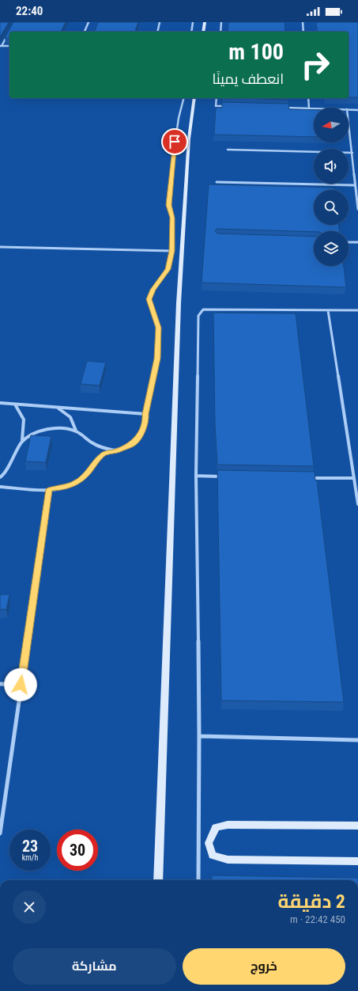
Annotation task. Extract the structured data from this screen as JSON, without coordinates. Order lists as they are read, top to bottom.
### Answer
{
  "north": "left",
  "page": {
    "status": "22:40",
    "turn": ["100 m", "انعطف يمينًا"],
    "speed": "23 km/h",
    "limit": "30",
    "heading": ["2 دقيقة", "450 m · 22:42"],
    "buttons": ["خروج", "مشاركة"]
  }
}
